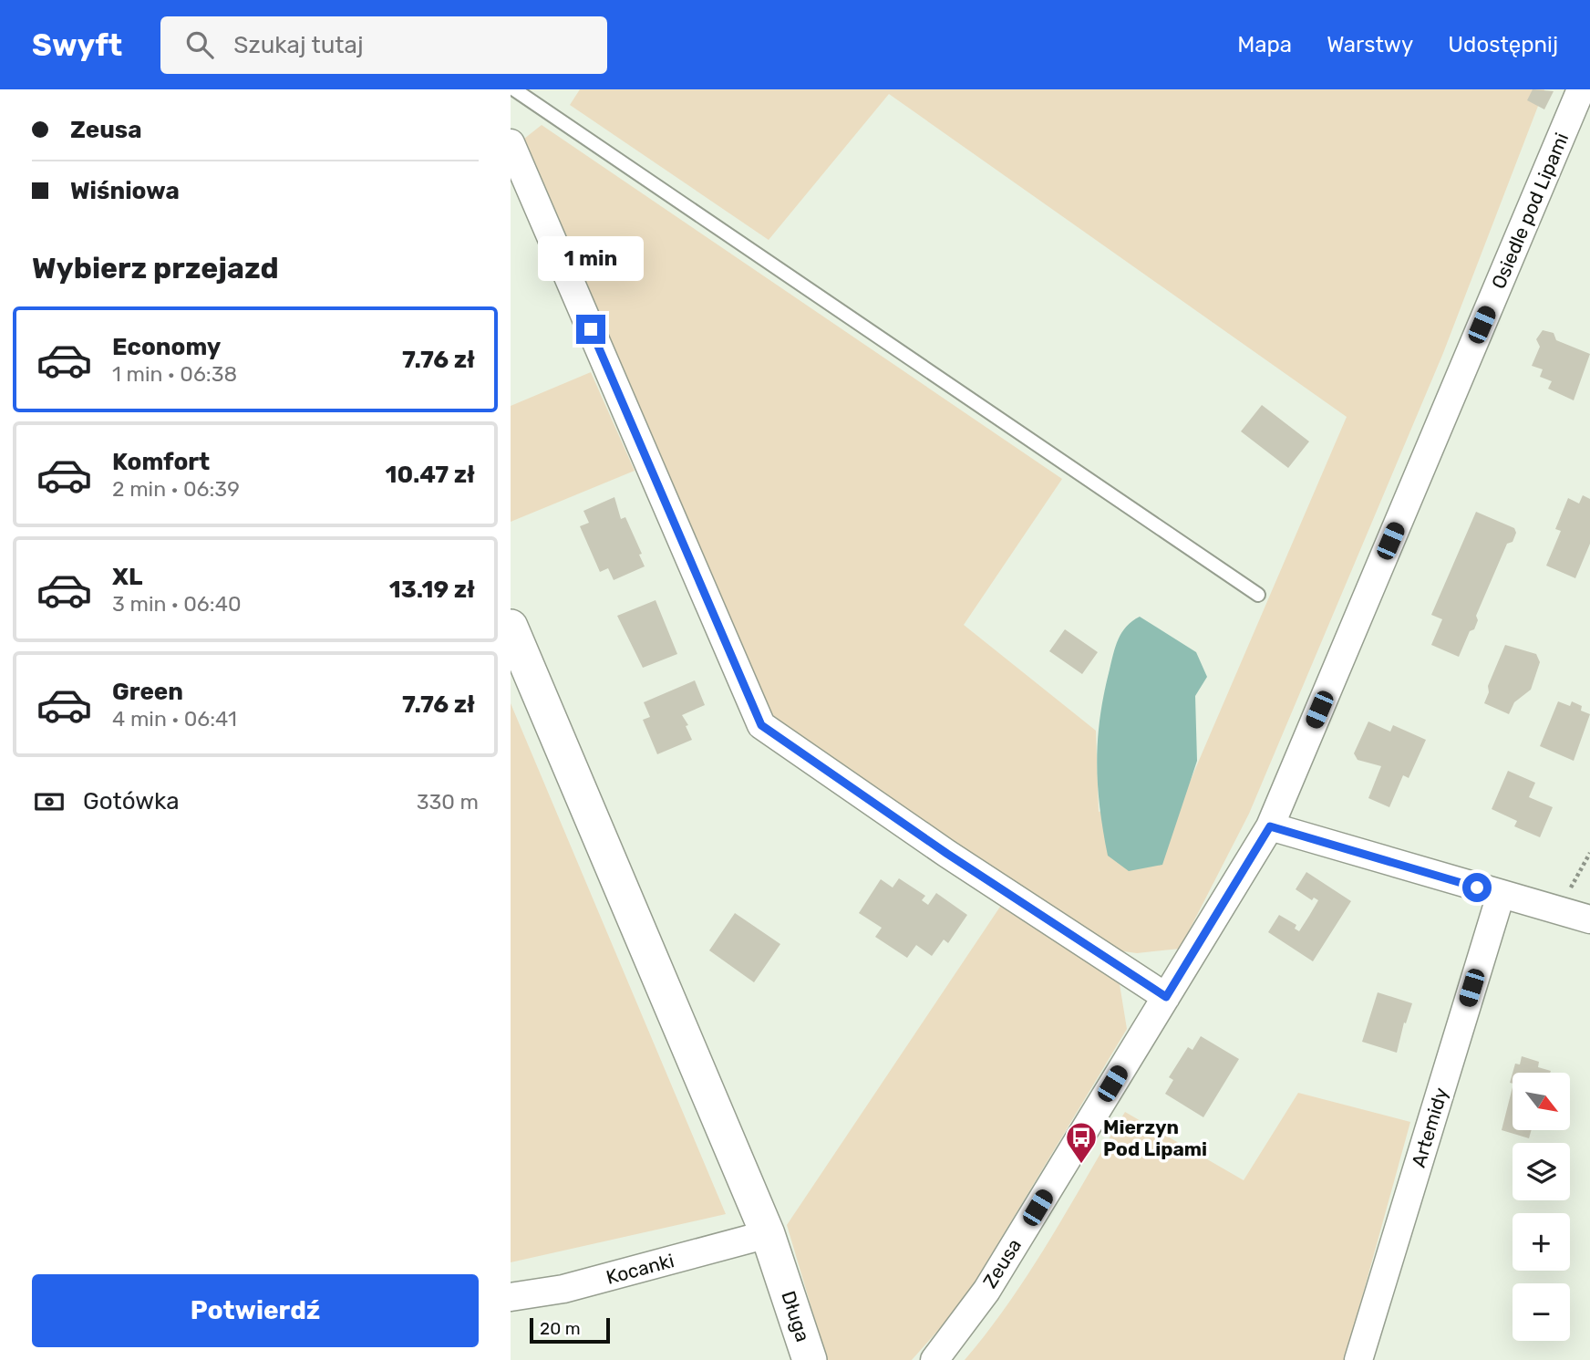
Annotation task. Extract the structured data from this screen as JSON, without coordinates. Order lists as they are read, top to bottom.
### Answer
{
  "streets": {
    "street": [
      "Osiedle pod Lipami",
      "Artemidy",
      "Zeusa",
      "Kocanki",
      "Długa"
    ]
  },
  "crossings": [
    ["Osiedle pod Lipami", "Zeusa"],
    ["Kocanki", "Długa"]
  ],
  "places": {
    "bus stop": ["Mierzyn Pod Lipami"]
  },
  "scale_bar": "20 m",
  "north": "bottom right",
  "page": {
    "header": "Swyft",
    "search": "Szukaj tutaj",
    "nav": ["Mapa", "Warstwy", "Udostępnij"],
    "banner": ["Zeusa", "Wiśniowa"],
    "heading": "Wybierz przejazd",
    "bubble": "1 min",
    "list": [
      {
        "name": "Economy",
        "note": "1 min · 06:38",
        "value": "7.76 zł"
      },
      {
        "name": "Komfort",
        "note": "2 min · 06:39",
        "value": "10.47 zł"
      },
      {
        "name": "XL",
        "note": "3 min · 06:40",
        "value": "13.19 zł"
      },
      {
        "name": "Green",
        "note": "4 min · 06:41",
        "value": "7.76 zł"
      }
    ],
    "pay": ["Gotówka", "330 m"],
    "map_buttons": ["+", "−"],
    "buttons": "Potwierdź",
    "scale": "20 m"
  }
}
